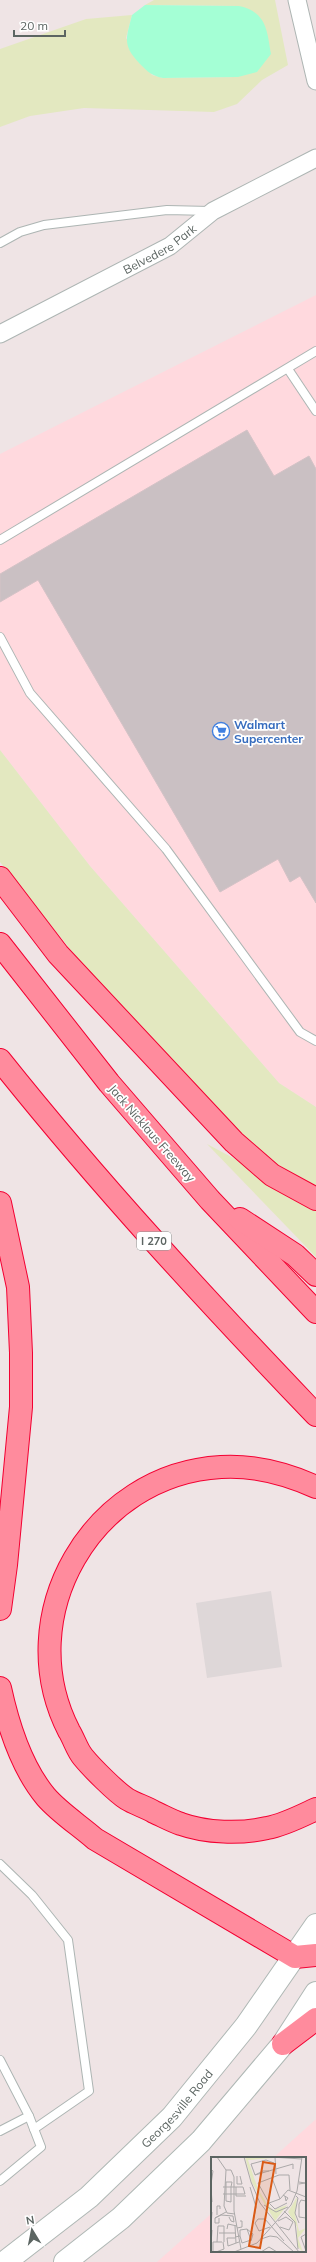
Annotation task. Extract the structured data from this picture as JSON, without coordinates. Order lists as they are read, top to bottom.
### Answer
{
  "streets": {
    "highway": ["Jack Nicklaus Freeway", "I 270"],
    "main road": ["Georgesville Road"],
    "street": ["Belvedere Park"]
  },
  "places": {
    "supermarket": ["Walmart Supercenter"]
  },
  "scale_bar": "20 m",
  "north": "top"
}
